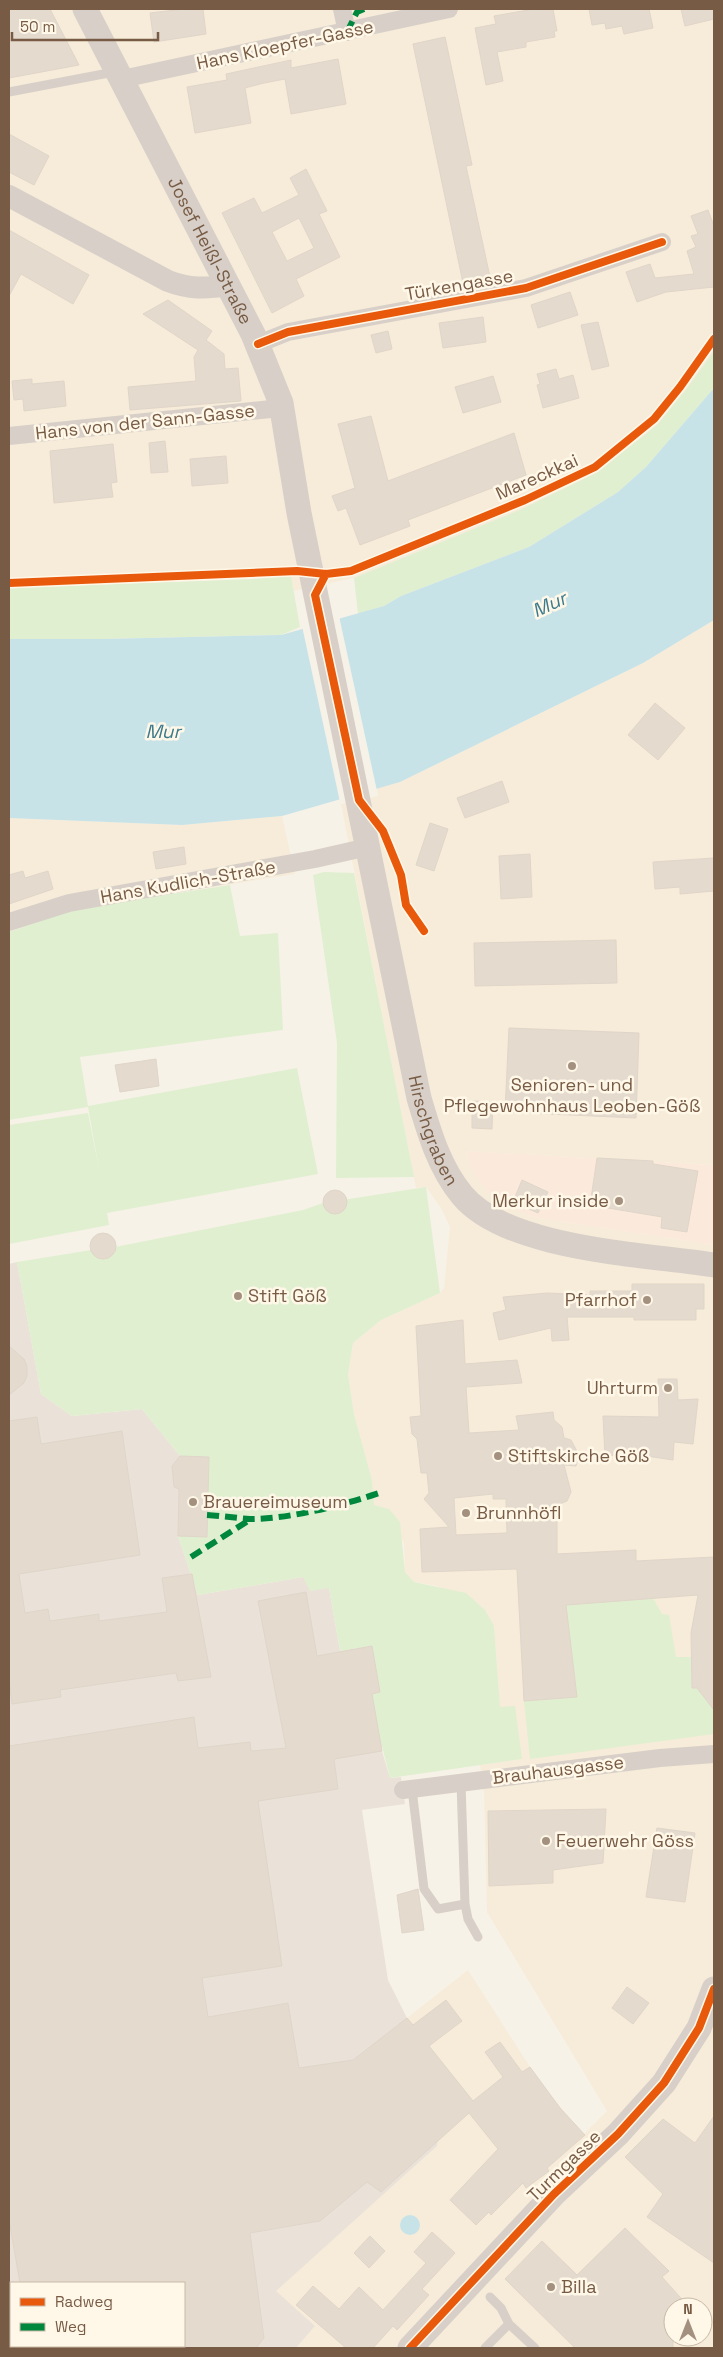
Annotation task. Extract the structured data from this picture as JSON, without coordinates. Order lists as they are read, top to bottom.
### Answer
{
  "streets": {
    "main road": ["Josef Heißl-Straße", "Hirschgraben", "Turmgasse"],
    "street": [
      "Hans Kloepfer-Gasse",
      "Türkengasse",
      "Hans von der Sann-Gasse",
      "Hans Kudlich-Straße",
      "Brauhausgasse"
    ],
    "lane": ["Mareckkai"]
  },
  "crossings": [
    ["Hans Kloepfer-Gasse", "Josef Heißl-Straße"],
    ["Josef Heißl-Straße", "Türkengasse"],
    ["Josef Heißl-Straße", "Hans von der Sann-Gasse"],
    ["Josef Heißl-Straße", "Mareckkai"],
    ["Josef Heißl-Straße", "Hirschgraben"],
    ["Hans Kudlich-Straße", "Hirschgraben"]
  ],
  "water": ["Mur"],
  "places": [
    "Senioren- und Pflegewohnhaus Leoben-Göß",
    "Merkur inside",
    "Stift Göß",
    "Pfarrhof",
    "Uhrturm",
    "Stiftskirche Göß",
    "Brauereimuseum",
    "Brunnhöfl",
    "Feuerwehr Göss",
    "Billa"
  ],
  "legend": ["Radweg", "Weg"],
  "scale_bar": "50 m",
  "north": "top"
}
